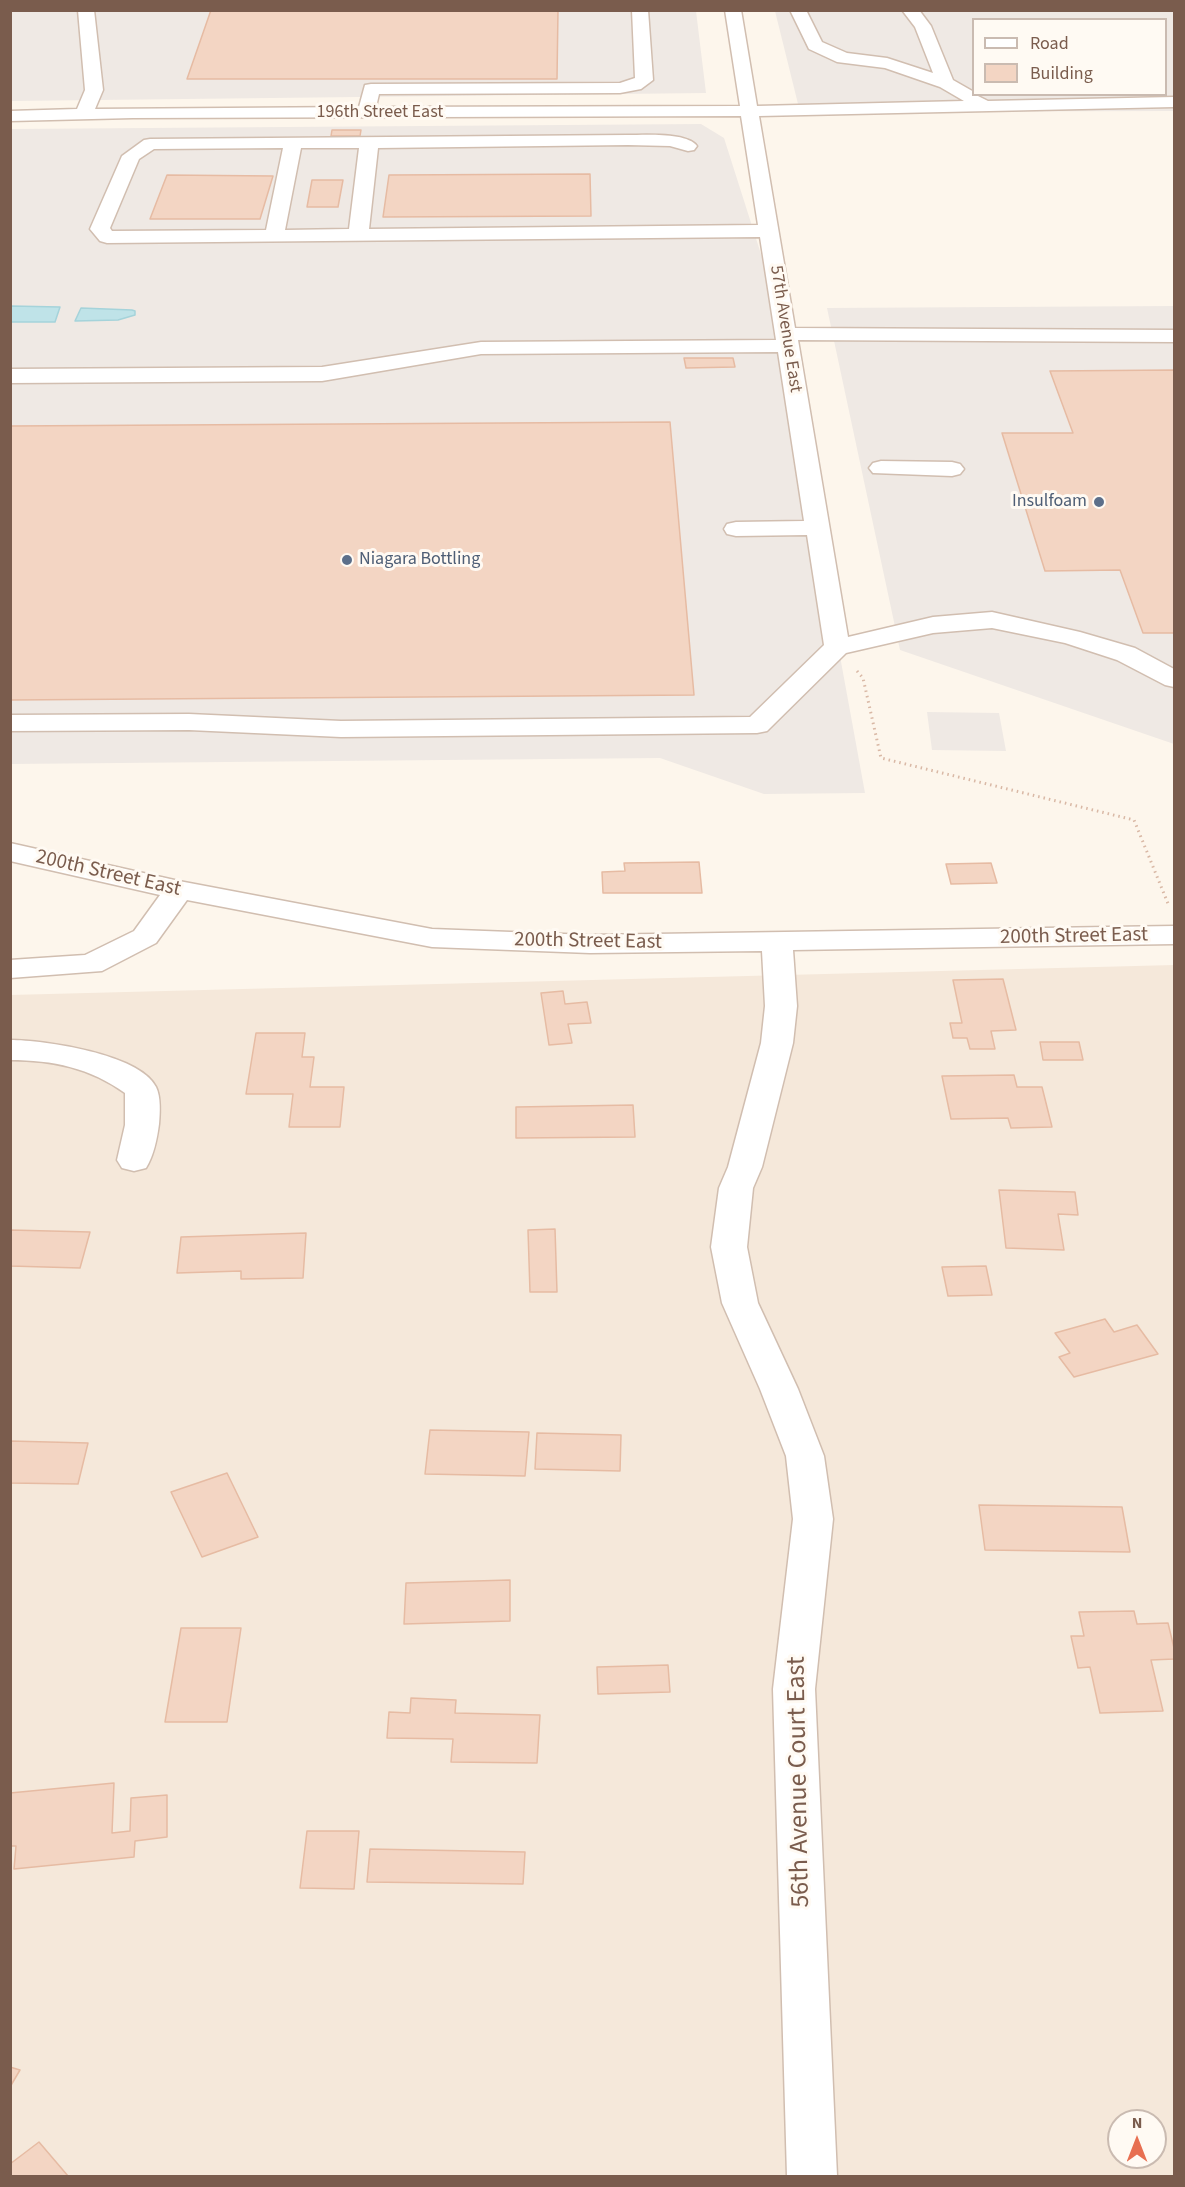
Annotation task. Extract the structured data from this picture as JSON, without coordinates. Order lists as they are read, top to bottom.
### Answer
{
  "streets": {
    "street": [
      "196th Street East",
      "57th Avenue East",
      "200th Street East",
      "56th Avenue Court East"
    ]
  },
  "crossings": [
    ["196th Street East", "57th Avenue East"],
    ["200th Street East", "56th Avenue Court East"]
  ],
  "places": ["Insulfoam", "Niagara Bottling"],
  "legend": ["Road", "Building"],
  "north": "top"
}
